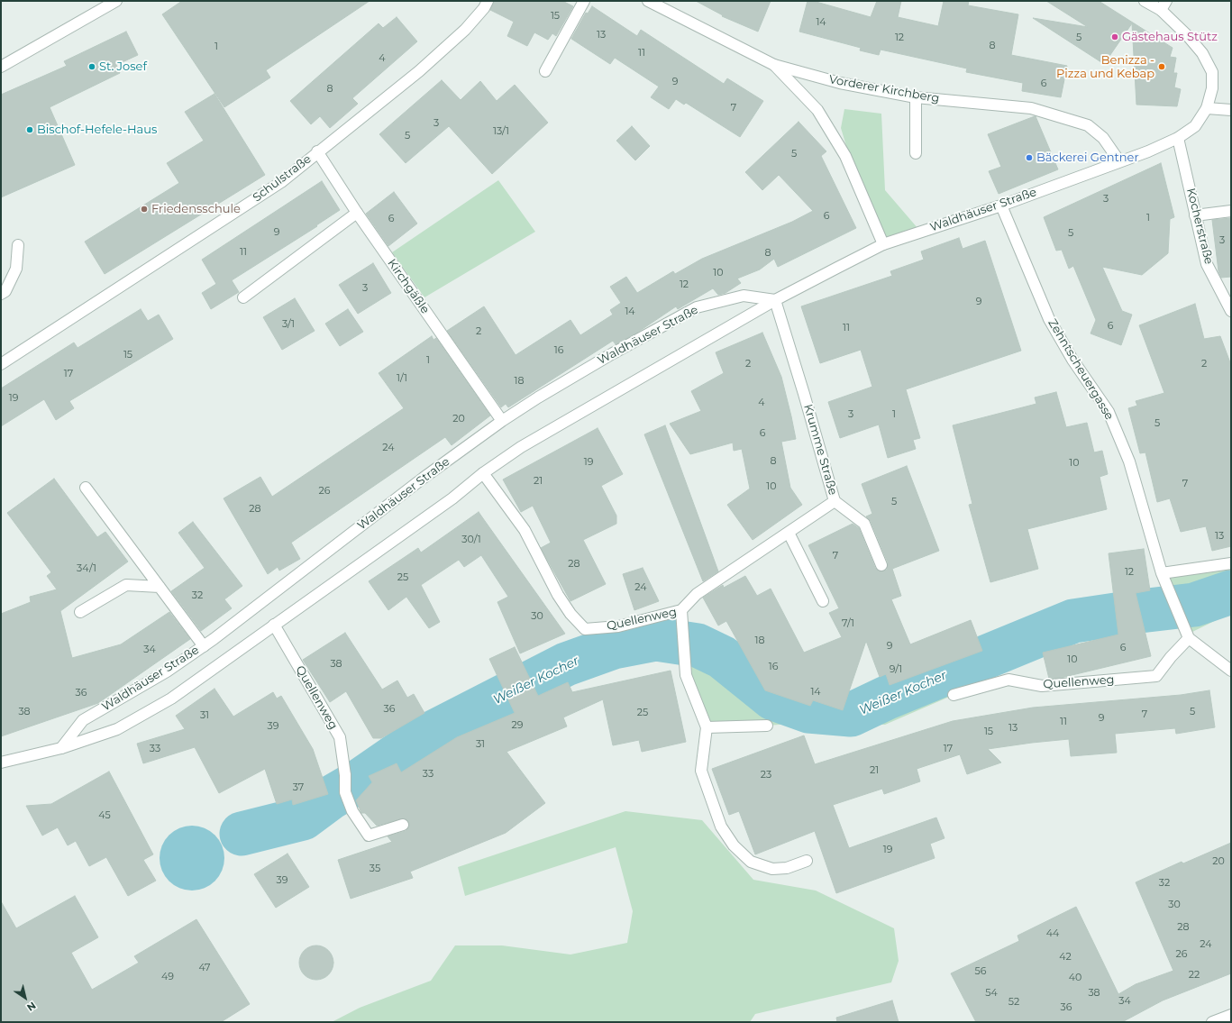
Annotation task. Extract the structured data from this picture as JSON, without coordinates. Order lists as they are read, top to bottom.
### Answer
{
  "streets": {
    "street": [
      "Vorderer Kirchberg",
      "Schulstraße",
      "Waldhäuser Straße",
      "Kocherstraße",
      "Kirchgäßle",
      "Zehntscheuergasse",
      "Krumme Straße",
      "Quellenweg"
    ]
  },
  "crossings": [
    ["Vorderer Kirchberg", "Waldhäuser Straße"],
    ["Schulstraße", "Kirchgäßle"],
    ["Waldhäuser Straße", "Kocherstraße"],
    ["Waldhäuser Straße", "Kirchgäßle"],
    ["Waldhäuser Straße", "Zehntscheuergasse"],
    ["Waldhäuser Straße", "Krumme Straße"],
    ["Waldhäuser Straße", "Quellenweg"],
    ["Zehntscheuergasse", "Quellenweg"],
    ["Krumme Straße", "Quellenweg"]
  ],
  "water": ["Weißer Kocher"],
  "places": [
    "Gästehaus Stütz",
    "St. Josef",
    "Benizza - Pizza und Kebap",
    "Bischof-Hefele-Haus",
    "Bäckerei Gentner",
    "Friedensschule"
  ],
  "house_numbers": [
    "15",
    "14",
    "13",
    "12",
    "5",
    "8",
    "1",
    "11",
    "4",
    "9",
    "6",
    "8",
    "7",
    "3",
    "13/1",
    "5",
    "5",
    "3",
    "6",
    "1",
    "6",
    "9",
    "5",
    "3",
    "11",
    "8",
    "10",
    "12",
    "3",
    "9",
    "14",
    "3/1",
    "6",
    "11",
    "2",
    "16",
    "15",
    "1",
    "2",
    "2",
    "17",
    "1/1",
    "18",
    "19",
    "4",
    "3",
    "1",
    "20",
    "5",
    "6",
    "24",
    "8",
    "19",
    "10",
    "21",
    "7",
    "10",
    "26",
    "5",
    "28",
    "13",
    "30/1",
    "7",
    "28",
    "34/1",
    "12",
    "25",
    "24",
    "32",
    "30",
    "7/1",
    "18",
    "9",
    "6",
    "34",
    "10",
    "38",
    "16",
    "9/1",
    "14",
    "36",
    "36",
    "38",
    "5",
    "25",
    "7",
    "31",
    "9",
    "11",
    "29",
    "39",
    "13",
    "15",
    "31",
    "33",
    "17",
    "21",
    "33",
    "23",
    "37",
    "45",
    "19",
    "20",
    "35",
    "39",
    "32",
    "30",
    "28",
    "44",
    "24",
    "26",
    "42",
    "47",
    "56",
    "22",
    "49",
    "40",
    "54",
    "38",
    "34",
    "52",
    "36"
  ],
  "north": "bottom right"
}
